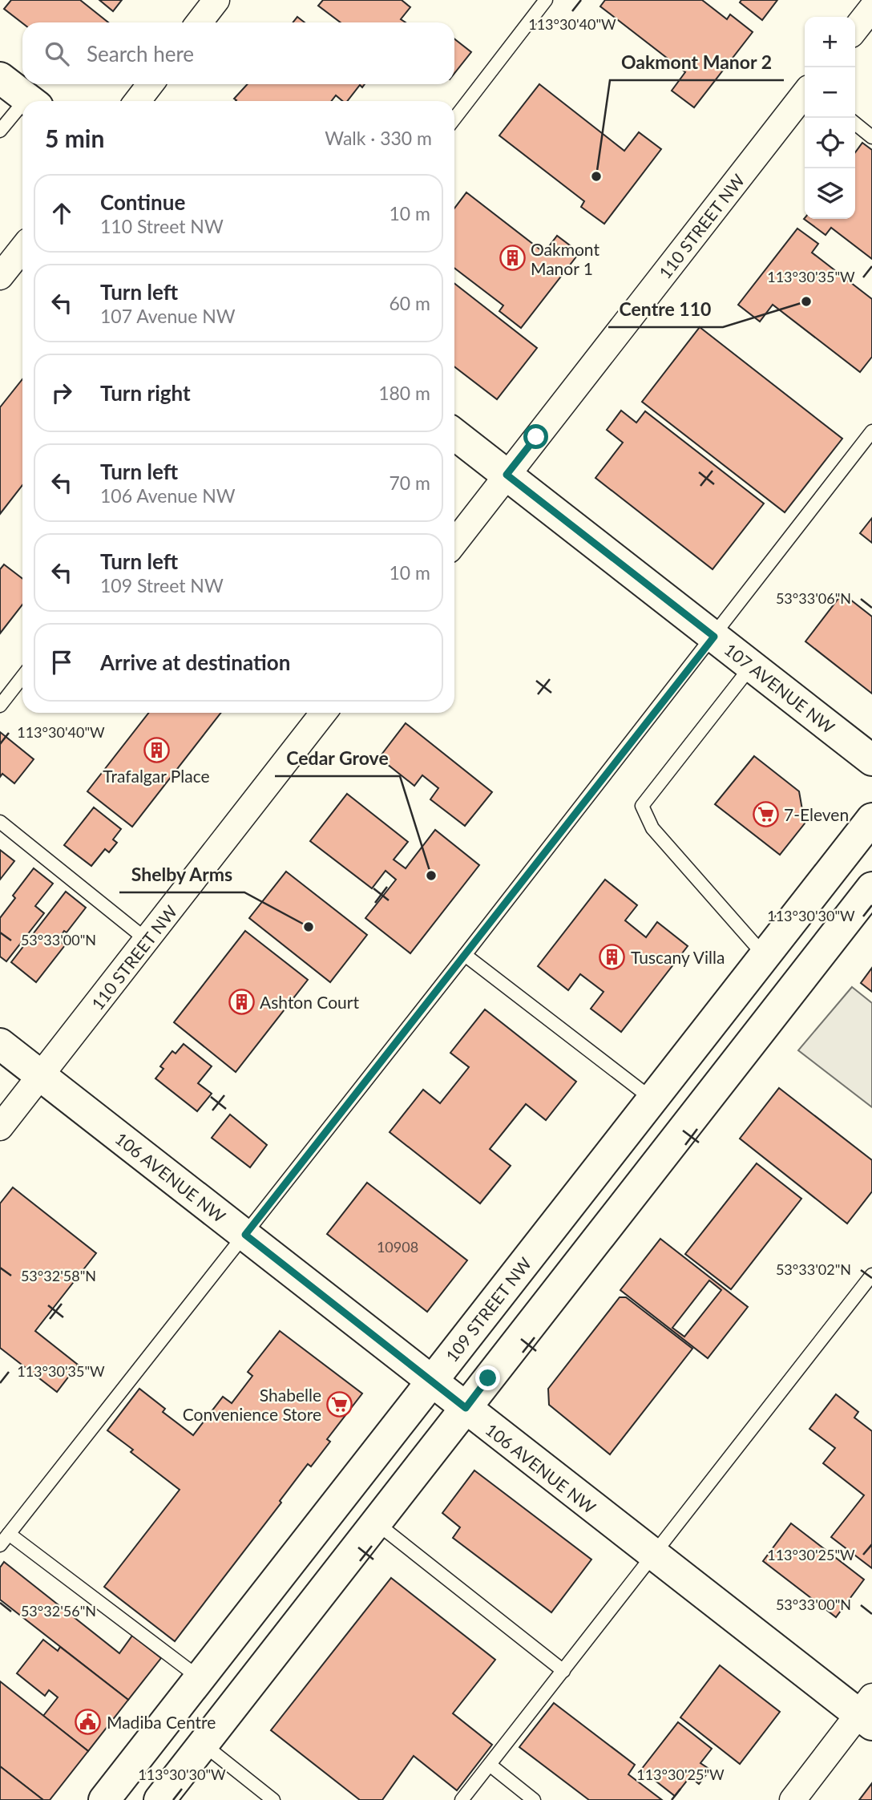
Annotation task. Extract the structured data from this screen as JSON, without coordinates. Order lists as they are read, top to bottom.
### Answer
{
  "streets": {
    "main road": ["107 AVENUE NW", "106 AVENUE NW", "109 STREET NW"],
    "street": ["110 STREET NW"]
  },
  "crossings": [
    ["110 STREET NW", "107 AVENUE NW"],
    ["110 STREET NW", "106 AVENUE NW"],
    ["106 AVENUE NW", "109 STREET NW"]
  ],
  "places": {
    "other": [
      "Oakmont Manor 2",
      "Centre 110",
      "Cedar Grove",
      "Shelby Arms"
    ],
    "building": [
      "Oakmont Manor 1",
      "Trafalgar Place",
      "Tuscany Villa",
      "Ashton Court"
    ],
    "supermarket": ["7-Eleven", "Shabelle Convenience Store"],
    "public building": ["Madiba Centre"]
  },
  "house_numbers": ["10908"],
  "page": {
    "map_buttons": ["+", "−"],
    "search": "Search here",
    "heading": ["5 min", "Walk · 330 m"],
    "list": [
      ["Continue", "110 Street NW", "10 m"],
      ["Turn left", "107 Avenue NW", "60 m"],
      ["Turn right", "180 m"],
      ["Turn left", "106 Avenue NW", "70 m"],
      ["Turn left", "109 Street NW", "10 m"],
      "Arrive at destination"
    ]
  },
  "coordinates": [
    "113°30'40\"W",
    "113°30'35\"W",
    "53°33'06\"N",
    "113°30'30\"W",
    "53°33'00\"N",
    "53°33'02\"N",
    "53°32'58\"N",
    "113°30'25\"W",
    "53°32'56\"N"
  ]
}
